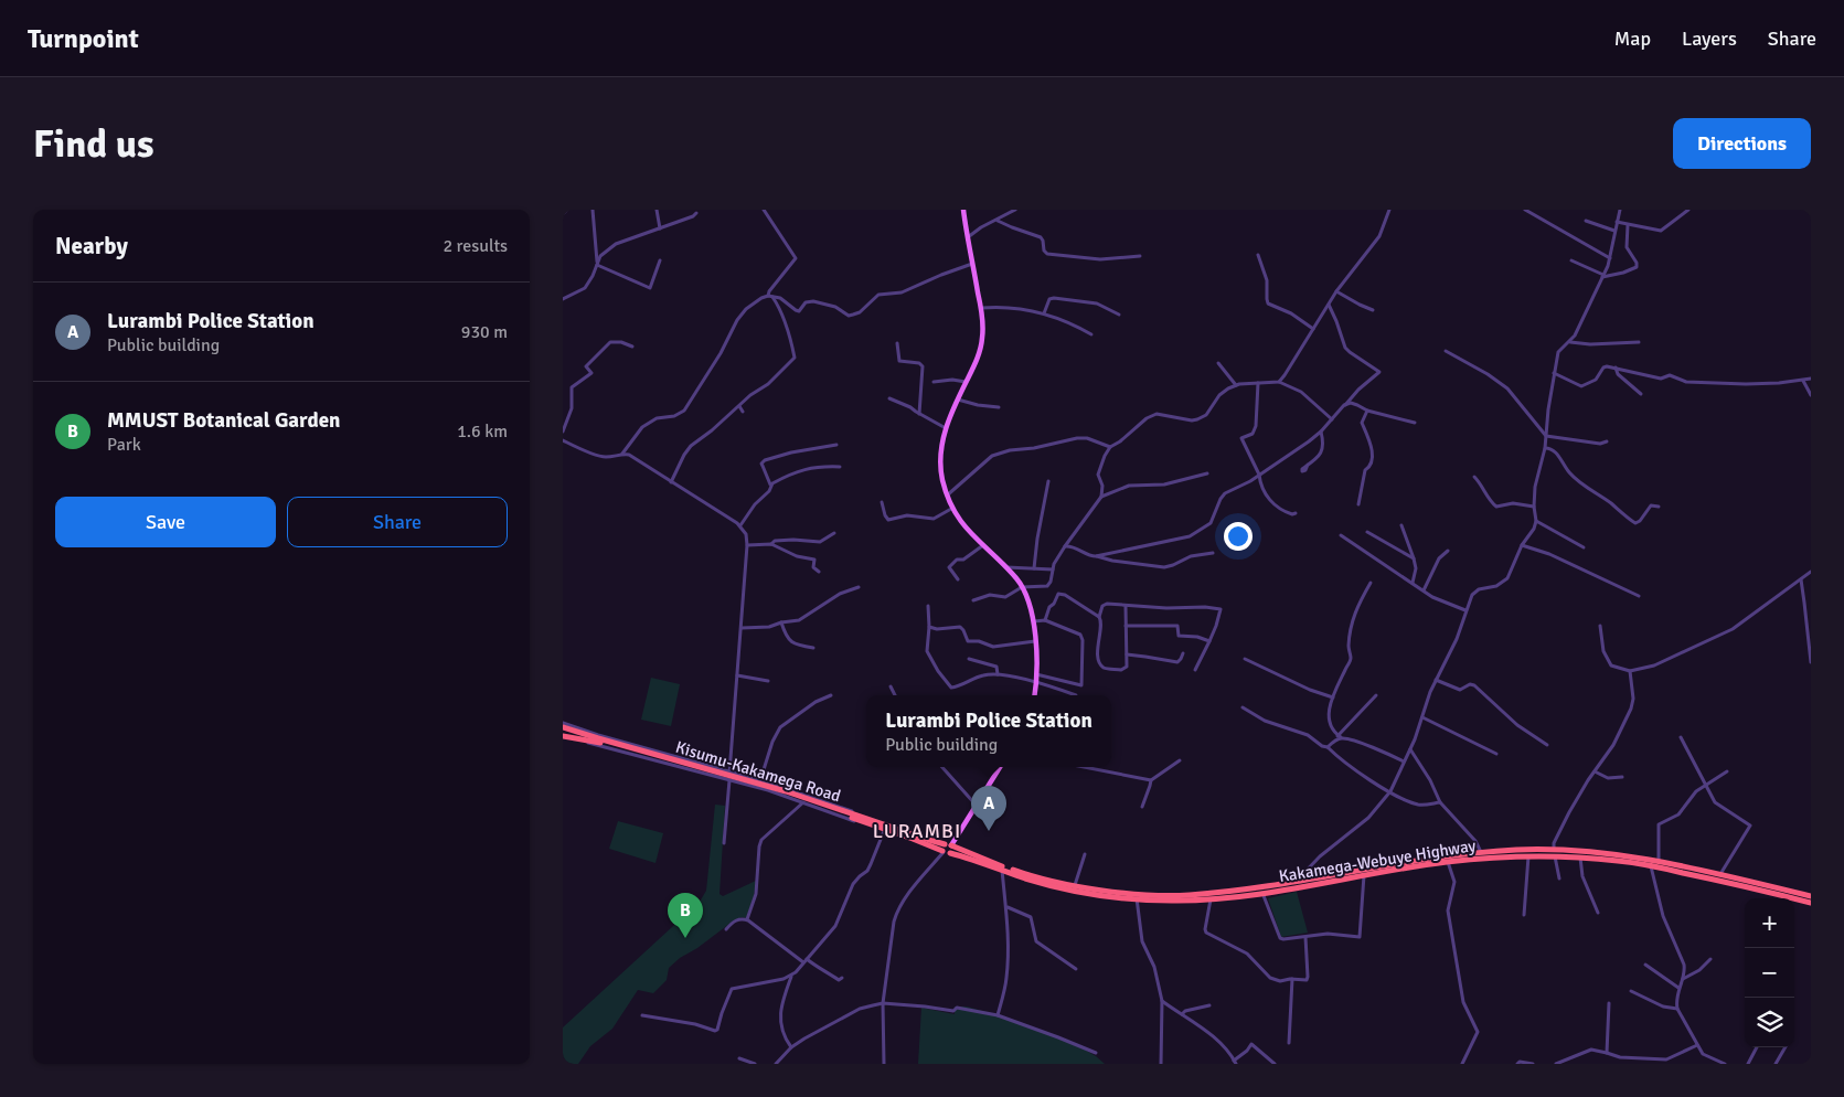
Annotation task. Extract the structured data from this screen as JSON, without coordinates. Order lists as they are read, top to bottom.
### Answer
{
  "streets": {
    "highway": ["Kisumu-Kakamega Road", "Kakamega-Webuye Highway"]
  },
  "crossings": [
    ["Kisumu-Kakamega Road", "Kakamega-Webuye Highway"]
  ],
  "districts": ["LURAMBI"],
  "page": {
    "header": "Turnpoint",
    "nav": ["Map", "Layers", "Share"],
    "buttons": [
      "Directions",
      ["Save", "Share"]
    ],
    "title": "Find us",
    "heading": ["Nearby", "2 results"],
    "list": [
      {
        "mark": "A",
        "name": "Lurambi Police Station",
        "note": "Public building",
        "value": "930 m"
      },
      {
        "mark": "B",
        "name": "MMUST Botanical Garden",
        "note": "Park",
        "value": "1.6 km"
      }
    ],
    "popup": ["Lurambi Police Station", "Public building"],
    "pins": ["A", "B"],
    "map_buttons": ["+", "−"]
  }
}
